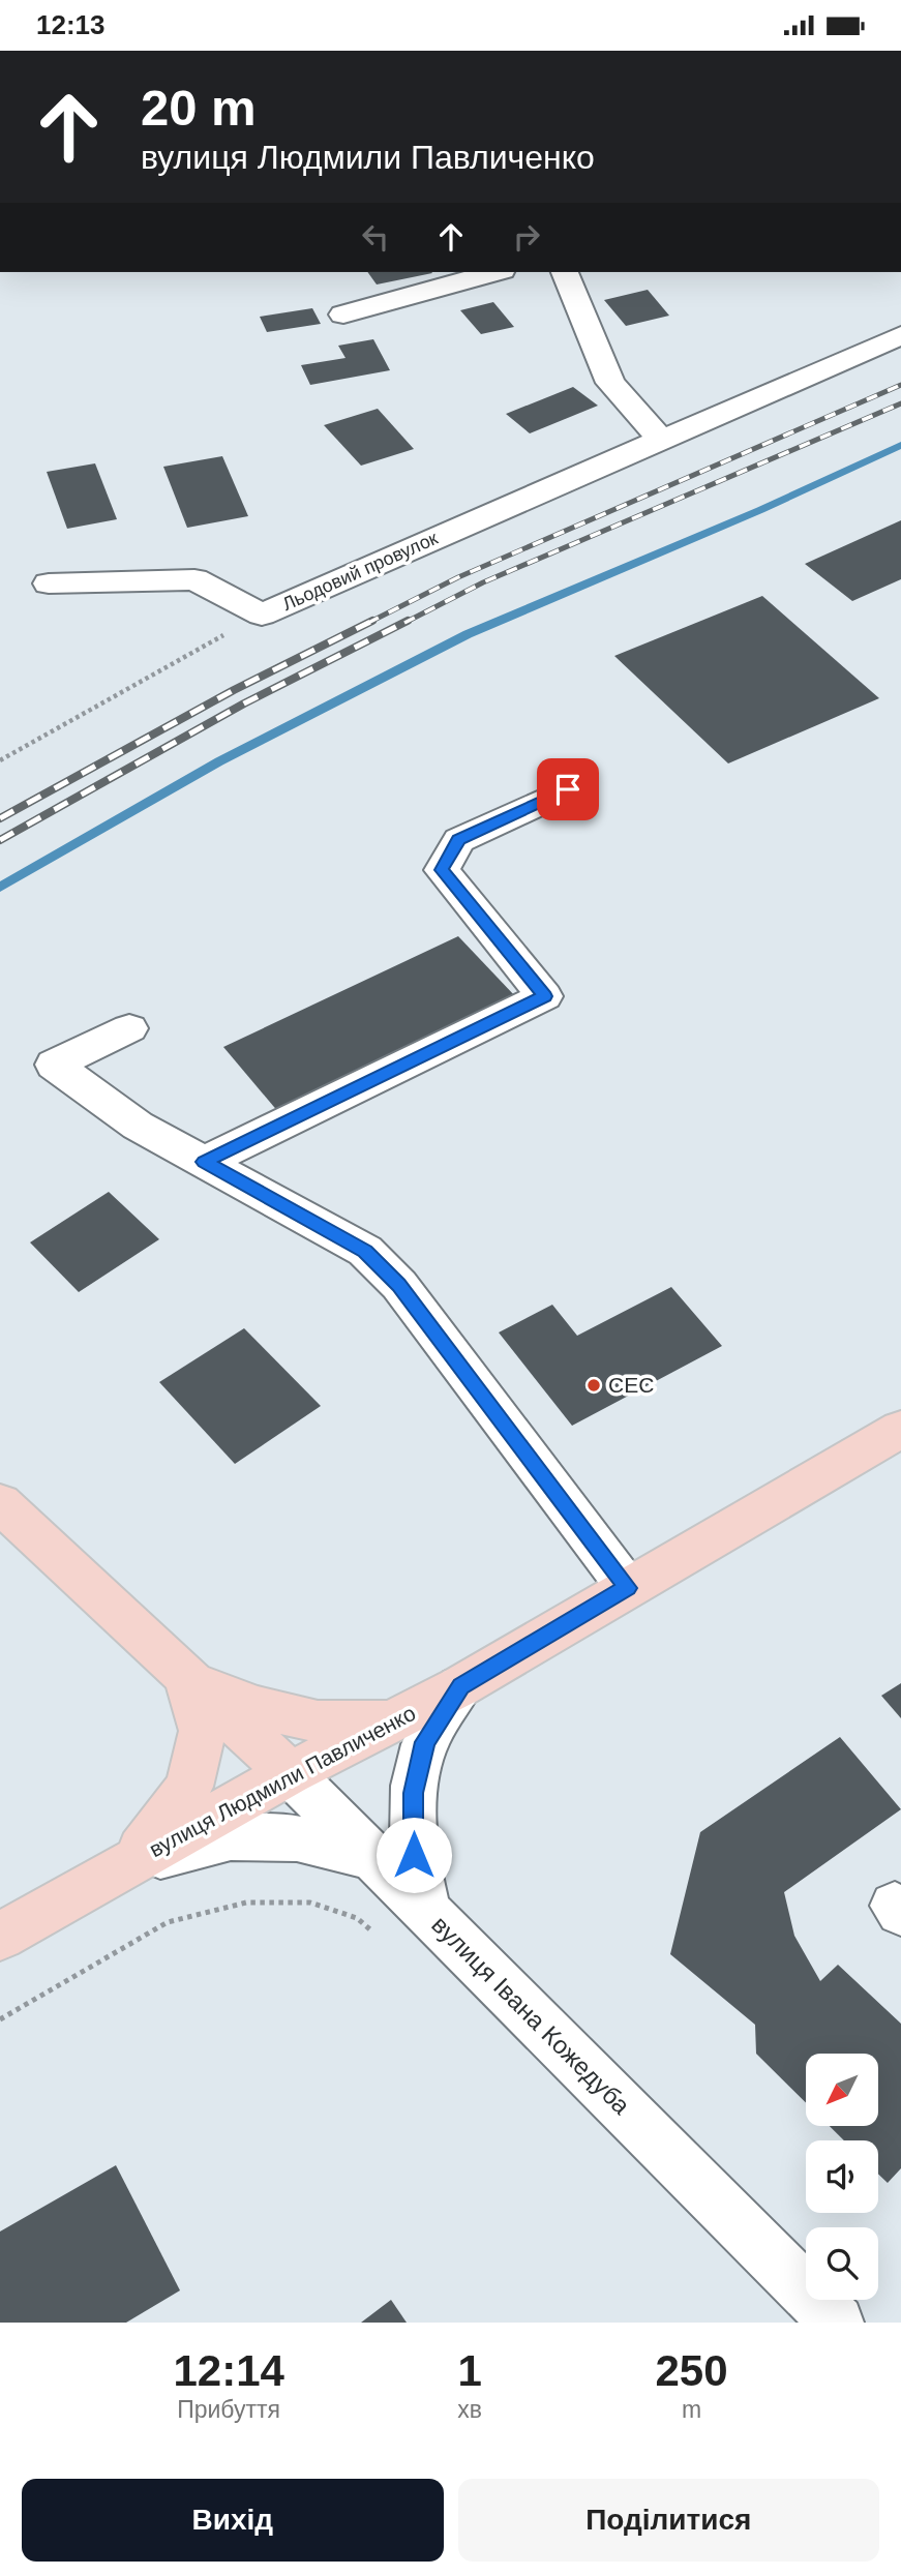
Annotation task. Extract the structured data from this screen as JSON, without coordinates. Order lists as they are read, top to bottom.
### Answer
{
  "streets": {
    "main road": ["вулиця Людмили Павличенко", "вулиця Івана Кожедуба"],
    "street": ["Льодовий провулок"]
  },
  "crossings": [
    ["вулиця Людмили Павличенко", "вулиця Івана Кожедуба"]
  ],
  "places": ["СЕС"],
  "north": "bottom left",
  "page": {
    "status": "12:13",
    "turn": ["20 m", "вулиця Людмили Павличенко"],
    "eta": [
      "12:14",
      "Прибуття",
      "1",
      "хв",
      "250",
      "m"
    ],
    "buttons": ["Вихід", "Поділитися"]
  }
}
